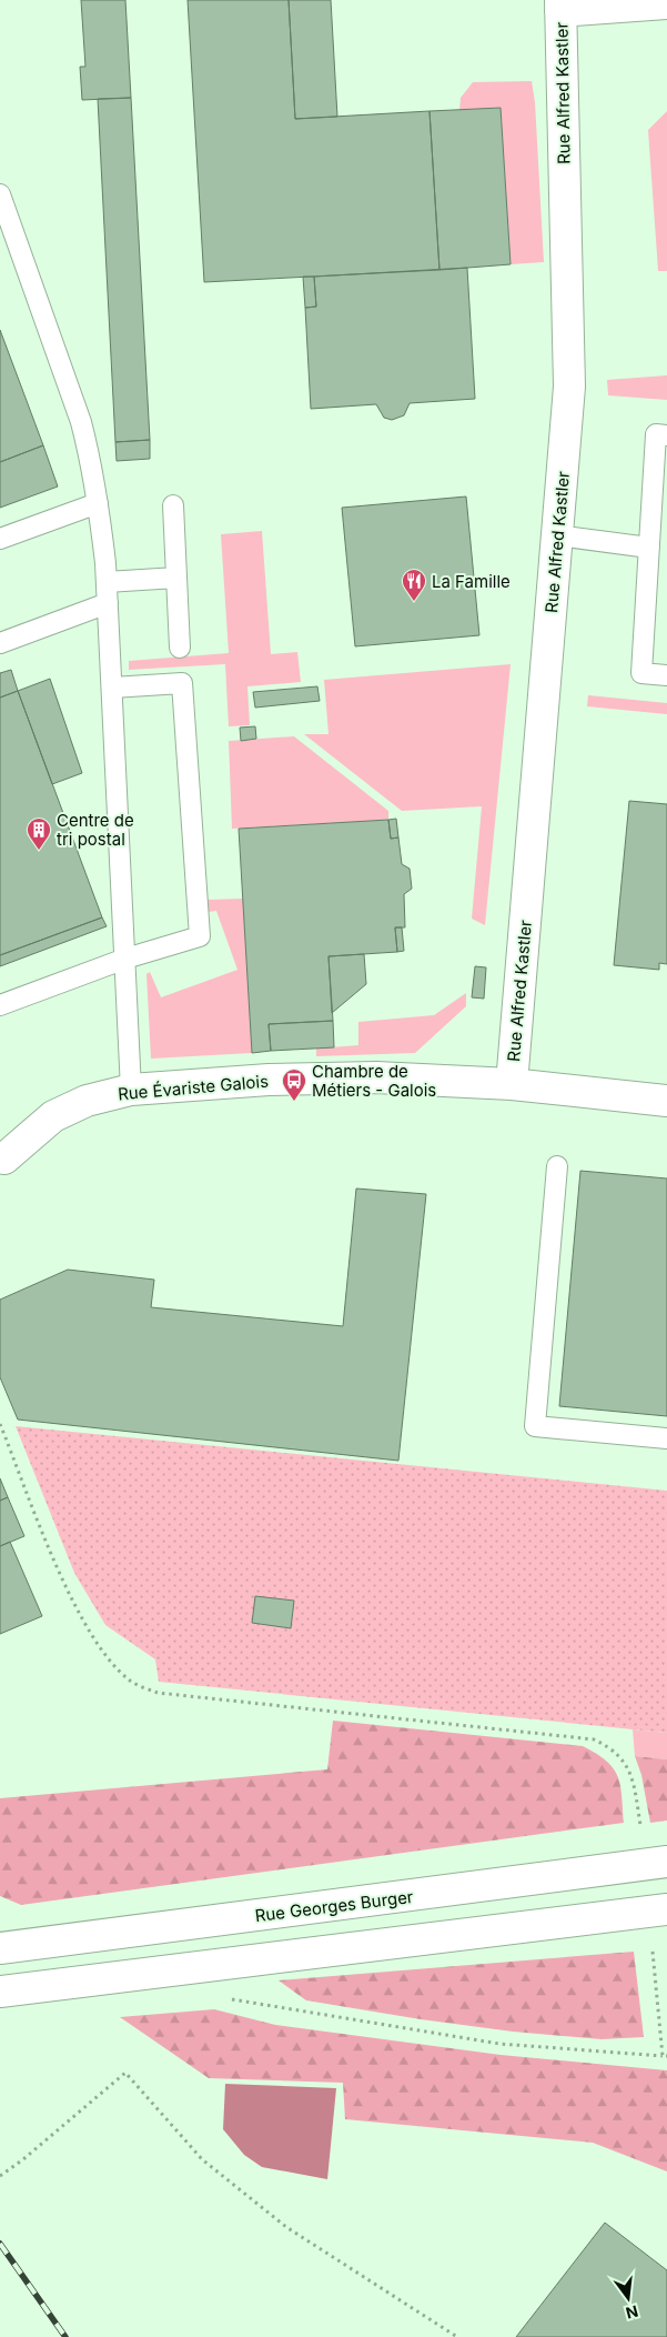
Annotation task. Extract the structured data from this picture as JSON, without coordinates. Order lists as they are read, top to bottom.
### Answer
{
  "streets": {
    "street": ["Rue Alfred Kastler", "Rue Évariste Galois", "Rue Georges Burger"]
  },
  "crossings": [
    ["Rue Alfred Kastler", "Rue Évariste Galois"]
  ],
  "places": {
    "restaurant": ["La Famille"],
    "building": ["Centre de tri postal"],
    "bus stop": ["Chambre de Métiers - Galois"]
  },
  "north": "bottom"
}
